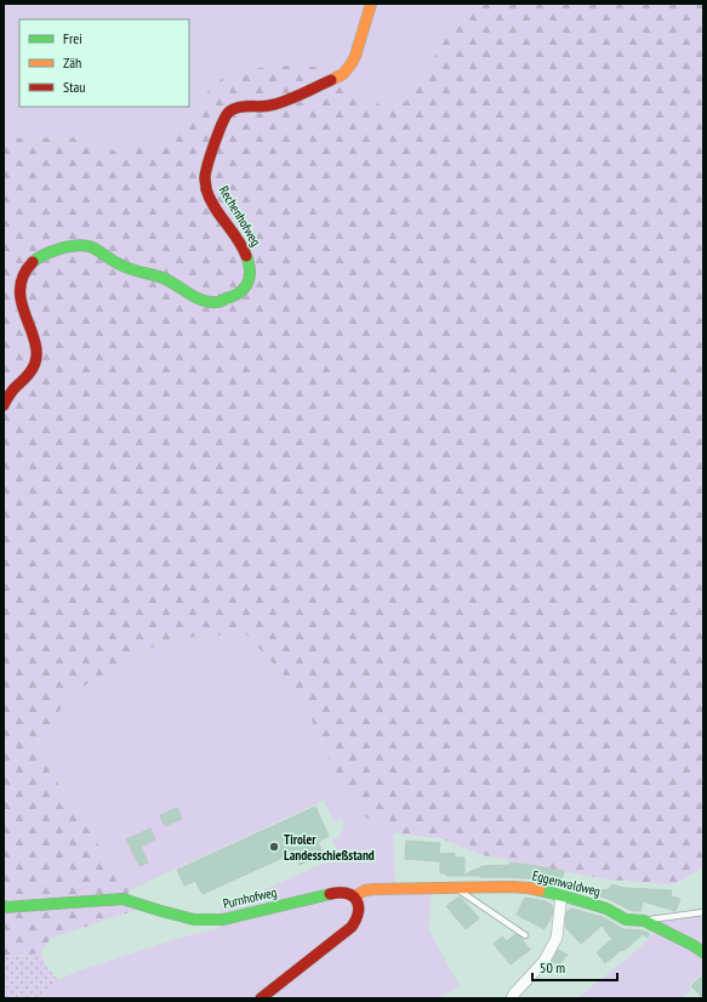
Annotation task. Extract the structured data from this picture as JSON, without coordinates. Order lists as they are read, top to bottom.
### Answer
{
  "streets": {
    "street": ["Rechenhofweg", "Eggenwaldweg", "Purnhofweg"]
  },
  "crossings": [
    ["Eggenwaldweg", "Purnhofweg"]
  ],
  "places": ["Tiroler Landesschießstand"],
  "legend": ["Frei", "Zäh", "Stau"],
  "scale_bar": "50 m"
}
